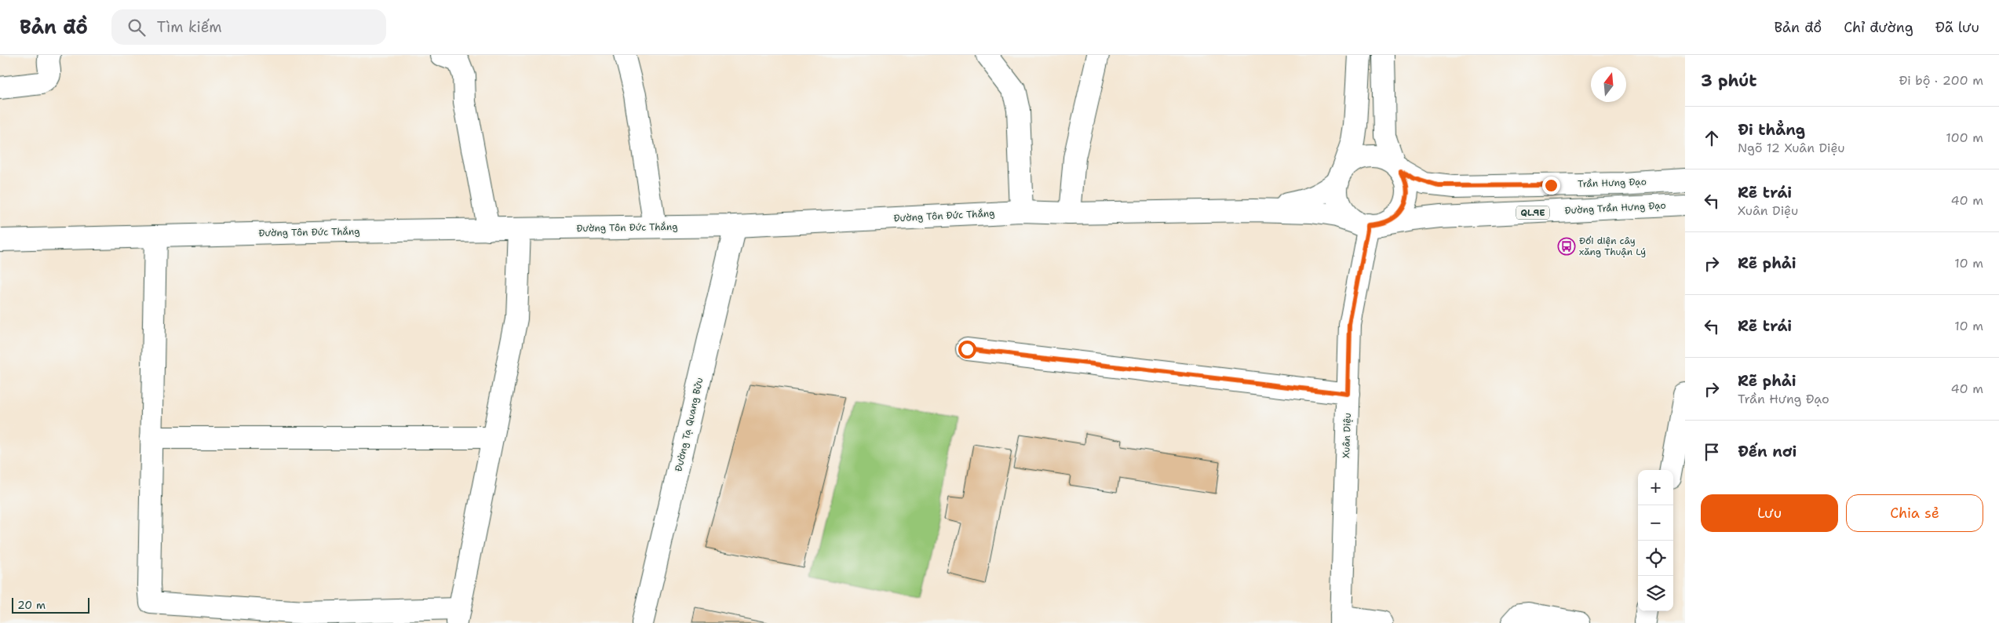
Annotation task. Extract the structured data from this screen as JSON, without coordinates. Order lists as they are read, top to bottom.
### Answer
{
  "streets": {
    "street": [
      "Trần Hưng Đạo",
      "Đường Trần Hưng Đạo",
      "QL.9E",
      "Đường Tôn Đức Thắng",
      "Đường Tạ Quang Bửu",
      "Xuân Diệu"
    ]
  },
  "crossings": [
    ["Trần Hưng Đạo", "Đường Trần Hưng Đạo"],
    ["Trần Hưng Đạo", "Xuân Diệu"],
    ["Đường Trần Hưng Đạo", "Xuân Diệu"],
    ["Đường Tôn Đức Thắng", "Đường Tạ Quang Bửu"]
  ],
  "places": {
    "bus stop": ["Đối diện cây xăng Thuận Lý"]
  },
  "scale_bar": "20 m",
  "north": "top",
  "page": {
    "header": "Bản đồ",
    "search": "Tìm kiếm",
    "nav": ["Bản đồ", "Chỉ đường", "Đã lưu"],
    "heading": ["3 phút", "Đi bộ · 200 m"],
    "list": [
      ["Đi thẳng", "Ngõ 12 Xuân Diệu", "100 m"],
      ["Rẽ trái", "Xuân Diệu", "40 m"],
      ["Rẽ phải", "10 m"],
      ["Rẽ trái", "10 m"],
      ["Rẽ phải", "Trần Hưng Đạo", "40 m"],
      "Đến nơi"
    ],
    "map_buttons": ["+", "−"],
    "buttons": ["Lưu", "Chia sẻ"],
    "scale": "20 m"
  }
}
